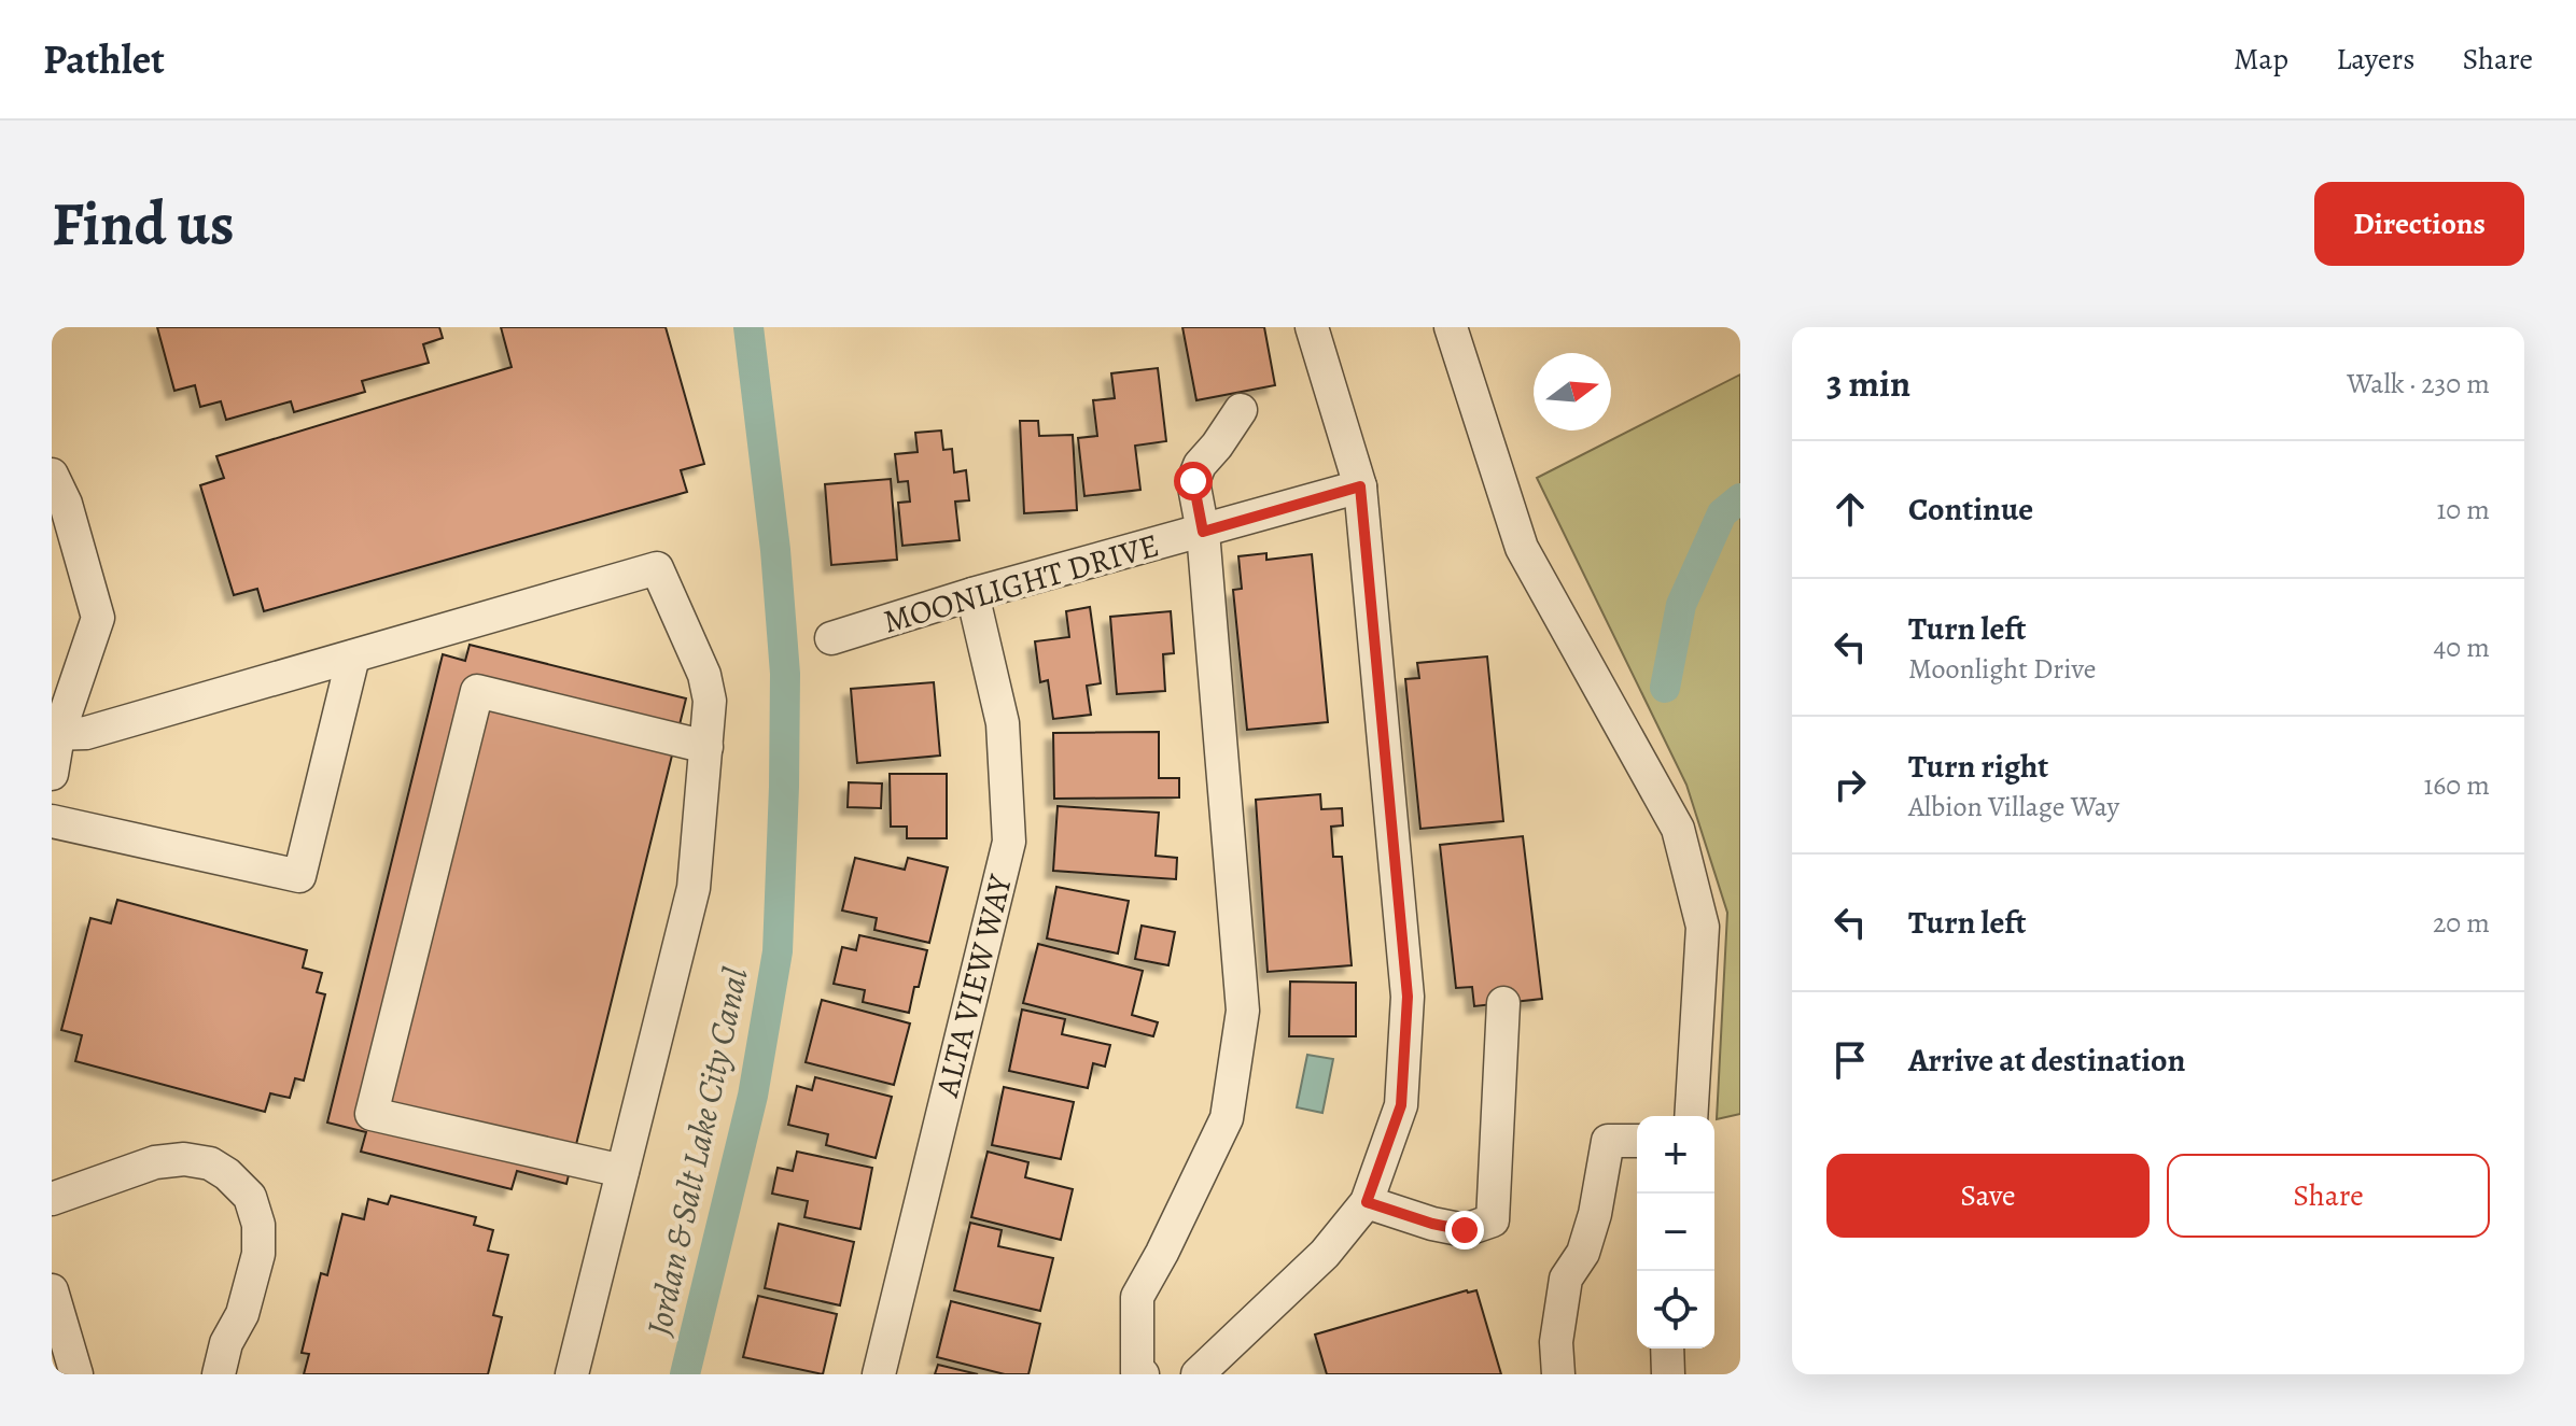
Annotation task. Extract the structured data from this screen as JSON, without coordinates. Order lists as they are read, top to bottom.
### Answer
{
  "streets": {
    "street": ["MOONLIGHT DRIVE", "ALTA VIEW WAY"]
  },
  "crossings": [
    ["MOONLIGHT DRIVE", "ALTA VIEW WAY"]
  ],
  "water": ["Jordan & Salt Lake City Canal"],
  "north": "right",
  "page": {
    "header": "Pathlet",
    "nav": ["Map", "Layers", "Share"],
    "buttons": [
      "Directions",
      ["Save", "Share"]
    ],
    "title": "Find us",
    "heading": ["3 min", "Walk · 230 m"],
    "list": [
      ["Continue", "10 m"],
      ["Turn left", "Moonlight Drive", "40 m"],
      ["Turn right", "Albion Village Way", "160 m"],
      ["Turn left", "20 m"],
      "Arrive at destination"
    ],
    "map_buttons": ["+", "−"]
  }
}
